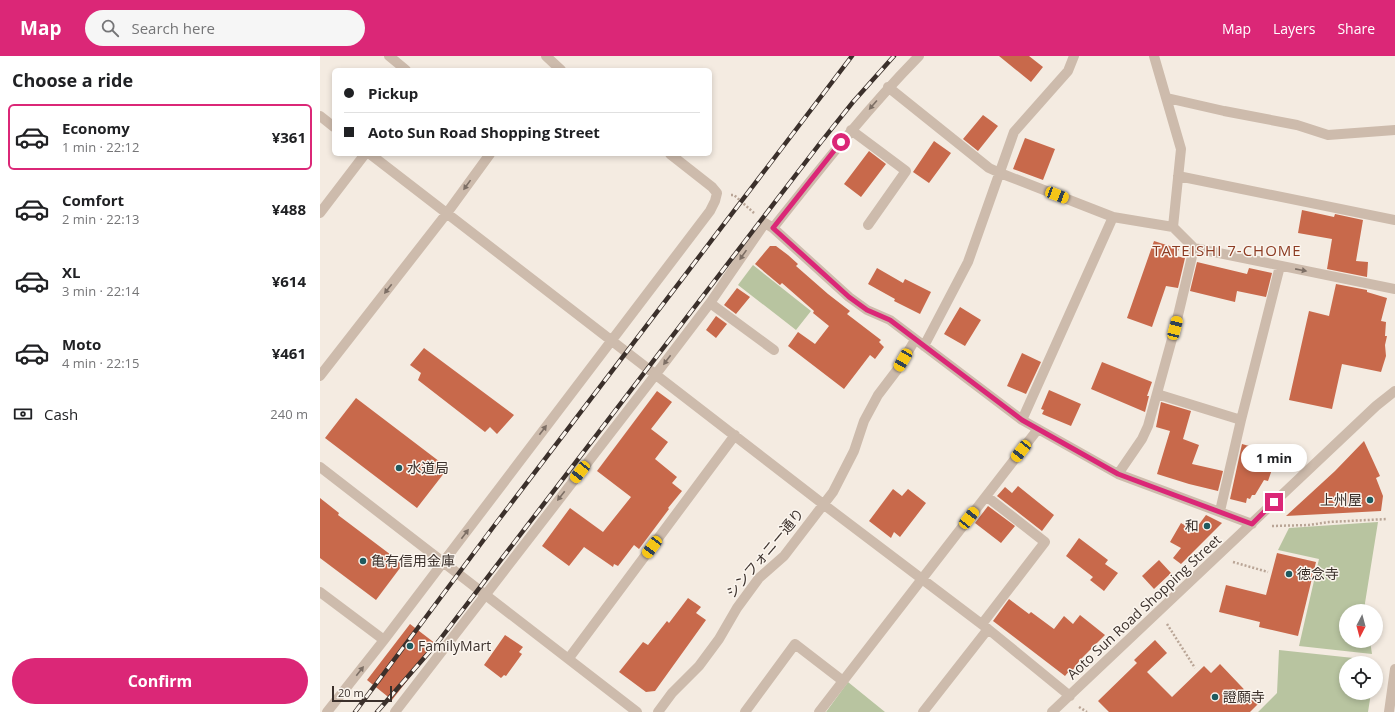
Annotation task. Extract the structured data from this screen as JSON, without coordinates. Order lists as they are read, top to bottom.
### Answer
{
  "streets": {
    "street": ["シンフォニー通り", "Aoto Sun Road Shopping Street"]
  },
  "districts": ["TATEISHI 7-CHOME"],
  "places": [
    "水道局",
    "上州屋",
    "和",
    "亀有信用金庫",
    "徳念寺",
    "FamilyMart",
    "證願寺"
  ],
  "scale_bar": "20 m",
  "north": "bottom",
  "page": {
    "header": "Map",
    "search": "Search here",
    "nav": ["Map", "Layers", "Share"],
    "heading": "Choose a ride",
    "banner": ["Pickup", "Aoto Sun Road Shopping Street"],
    "list": [
      {
        "name": "Economy",
        "note": "1 min · 22:12",
        "value": "¥361"
      },
      {
        "name": "Comfort",
        "note": "2 min · 22:13",
        "value": "¥488"
      },
      {
        "name": "XL",
        "note": "3 min · 22:14",
        "value": "¥614"
      },
      {
        "name": "Moto",
        "note": "4 min · 22:15",
        "value": "¥461"
      }
    ],
    "pay": ["Cash", "240 m"],
    "bubble": "1 min",
    "buttons": "Confirm",
    "scale": "20 m"
  }
}
